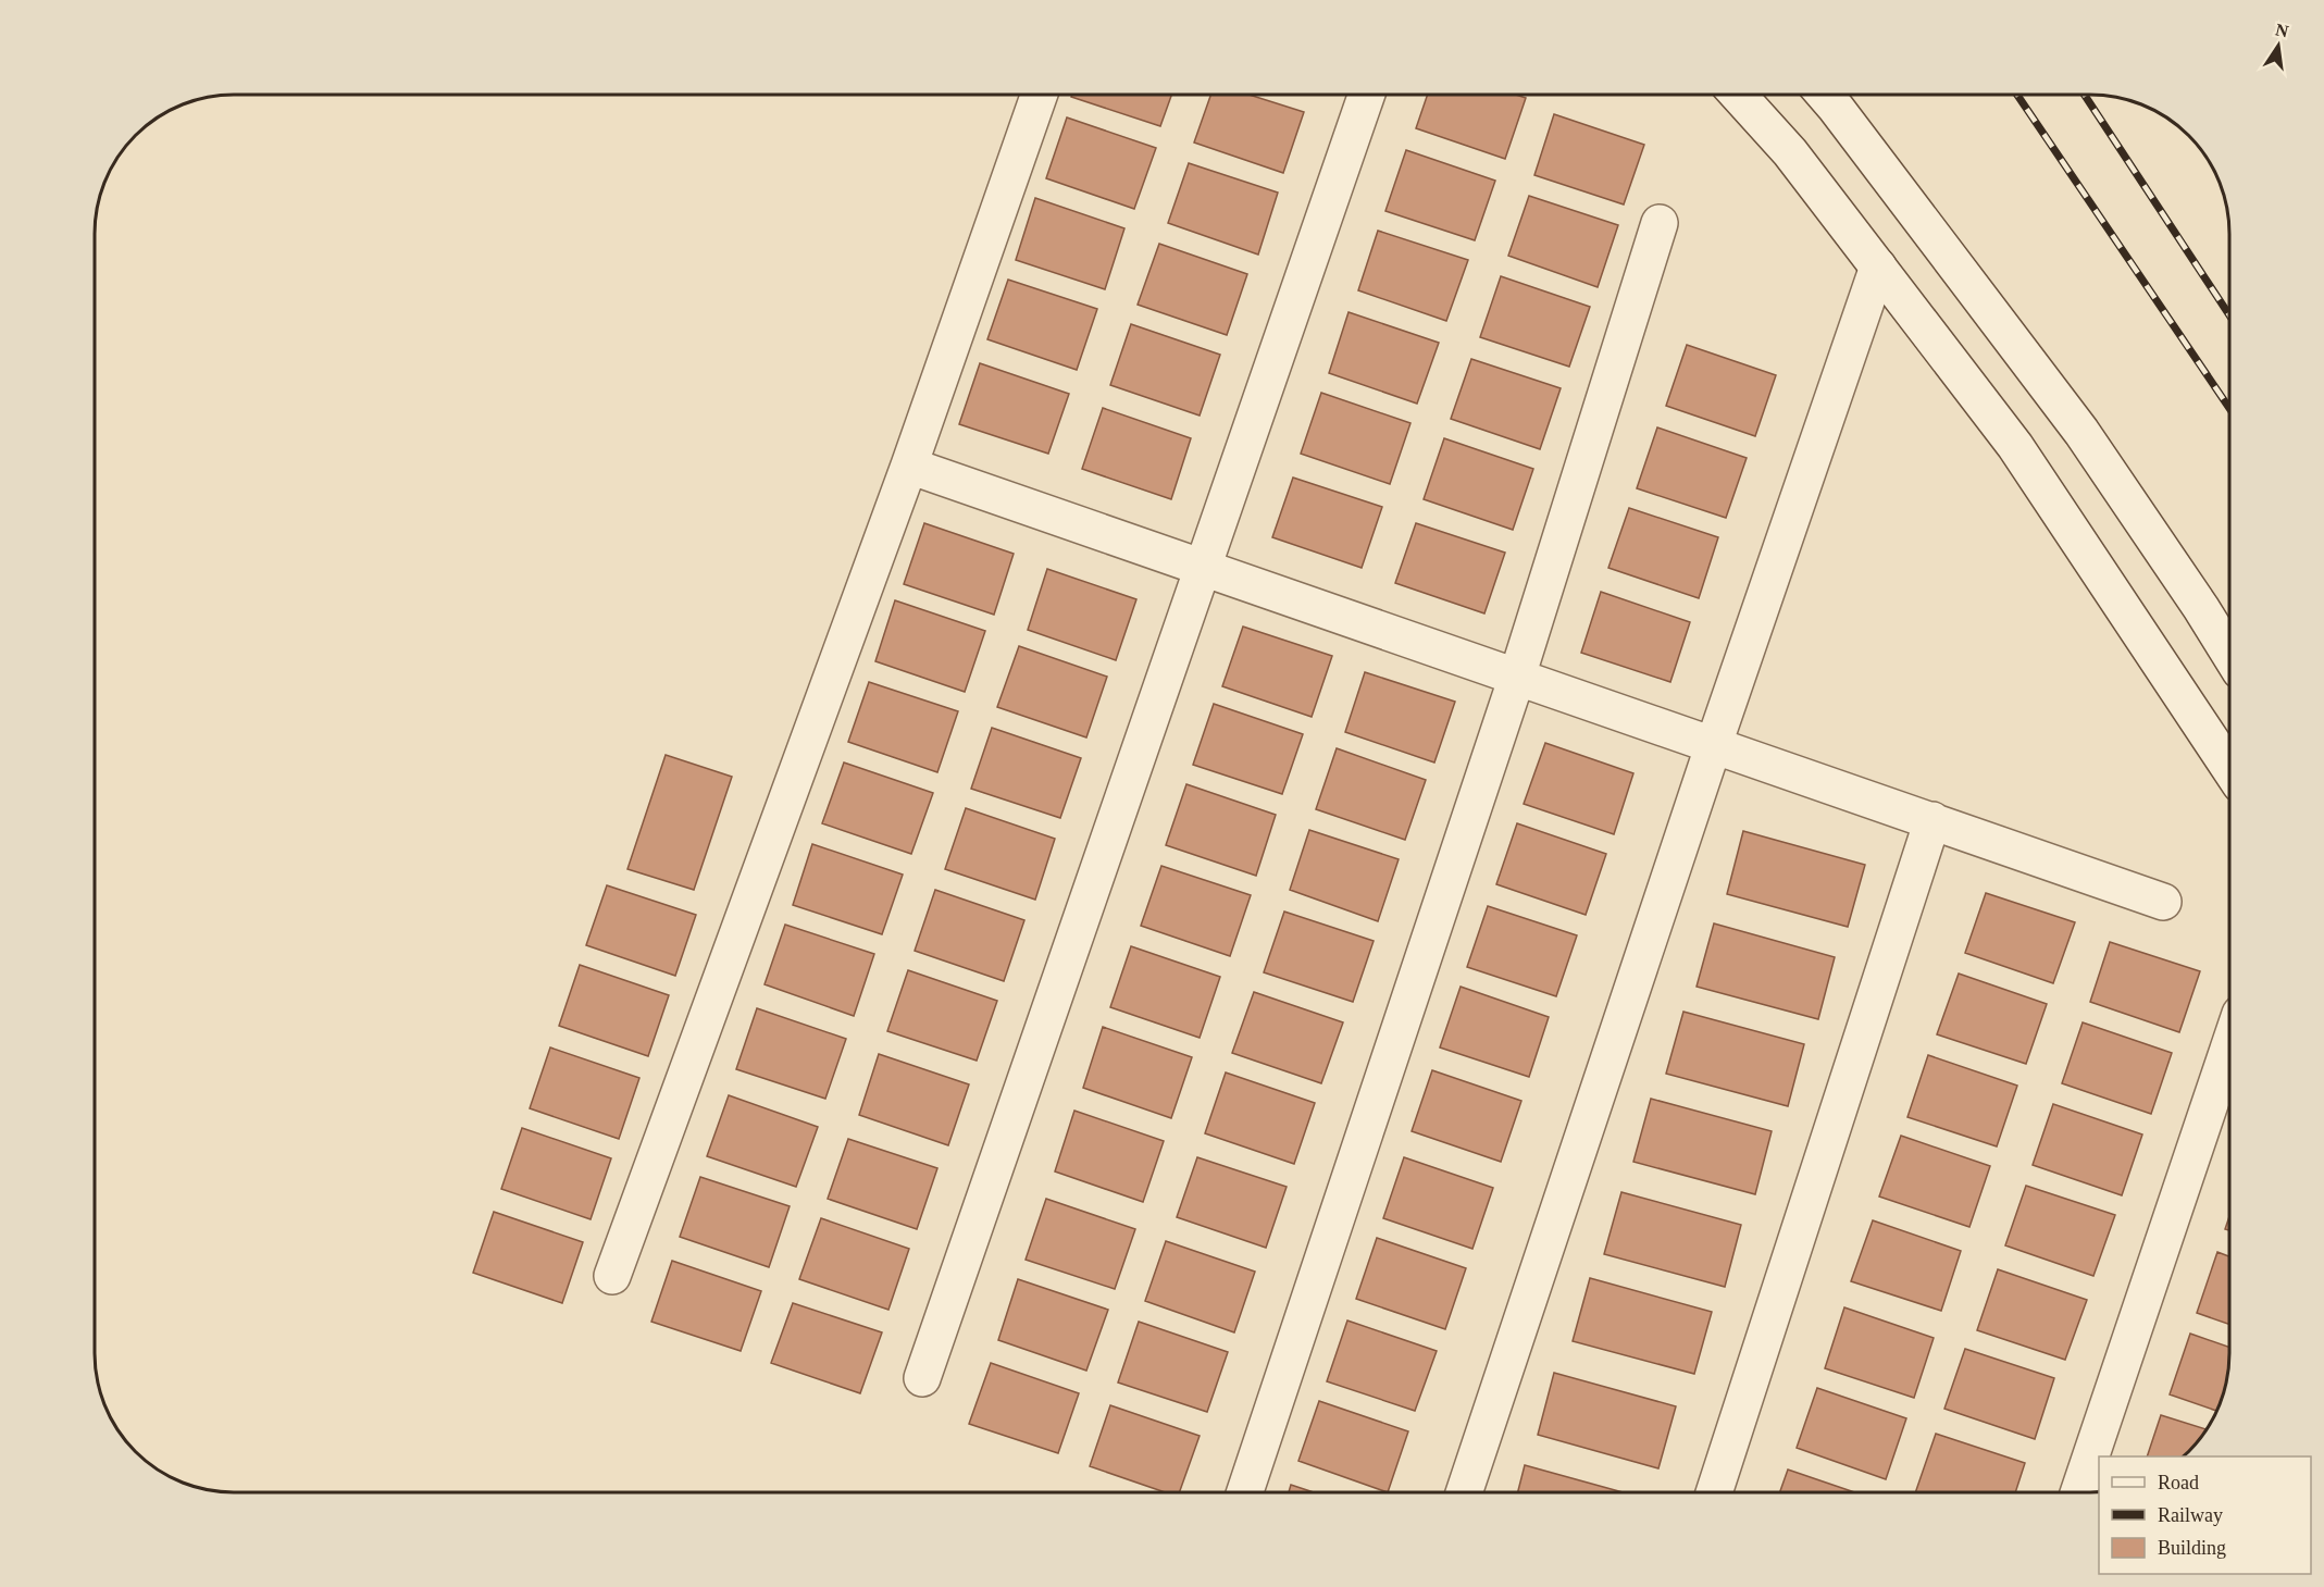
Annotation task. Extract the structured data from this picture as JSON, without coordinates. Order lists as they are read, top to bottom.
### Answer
{
  "legend": ["Road", "Railway", "Building"],
  "north": "top"
}
